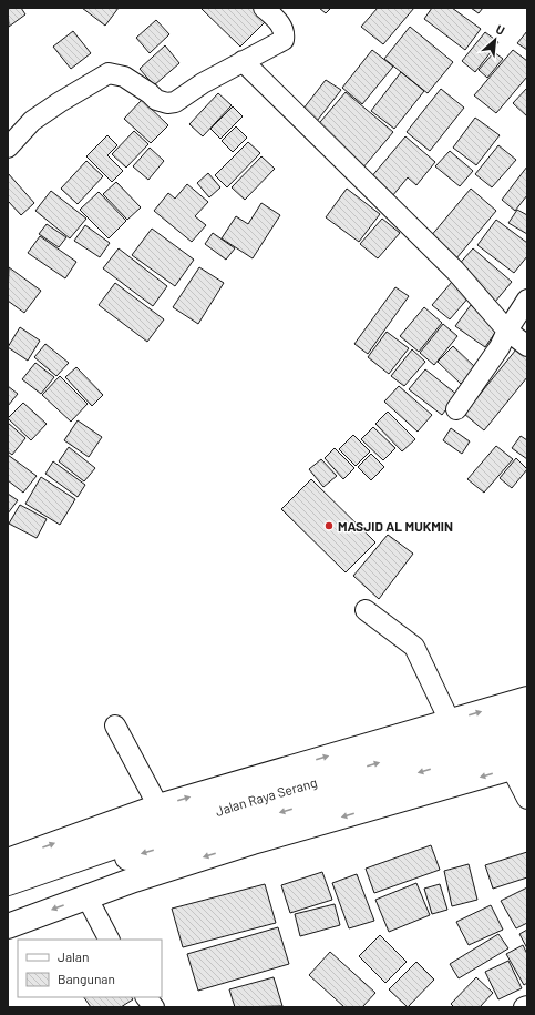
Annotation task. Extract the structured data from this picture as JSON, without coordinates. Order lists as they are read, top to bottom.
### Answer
{
  "streets": {
    "main road": ["Jalan Raya Serang"]
  },
  "places": ["MASJID AL MUKMIN"],
  "legend": ["Jalan", "Bangunan"],
  "north": "top right"
}
